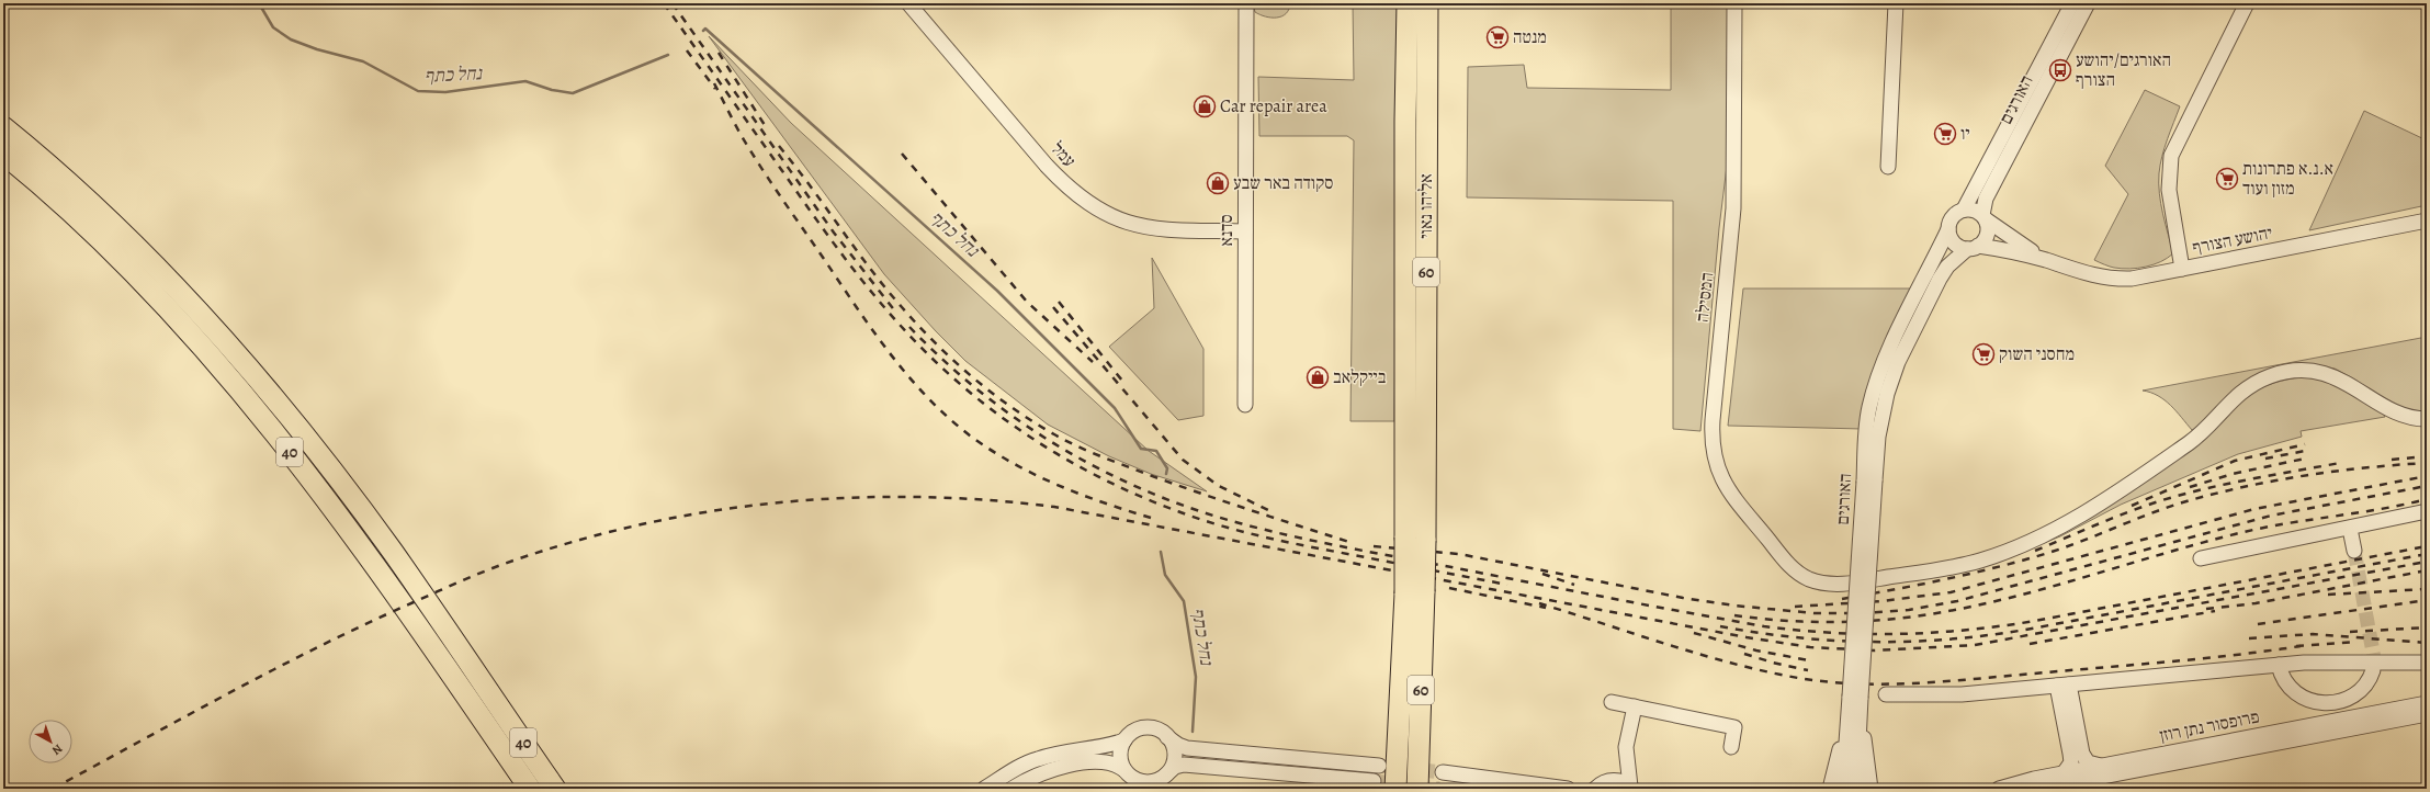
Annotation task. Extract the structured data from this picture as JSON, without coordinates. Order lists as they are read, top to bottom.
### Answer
{
  "streets": {
    "highway": ["אליהו נאוי", "60", "40"],
    "street": [
      "האורגים",
      "עמל",
      "סדנא",
      "יהושע הצורף",
      "המסילה",
      "פרופסור נתן רוזן"
    ]
  },
  "crossings": [
    ["האורגים", "יהושע הצורף"],
    ["עמל", "סדנא"],
    ["אליהו נאוי", "60"]
  ],
  "water": ["נחל כתף"],
  "places": {
    "supermarket": [
      "מנטה",
      "יו",
      "א.נ.א פתרונות מזון ועוד",
      "מחסני השוק"
    ],
    "bus stop": ["האורגים/יהושע הצורף"],
    "shop": ["Car repair area", "סקודה באר שבע", "בייקלאב"]
  },
  "north": "bottom right"
}
